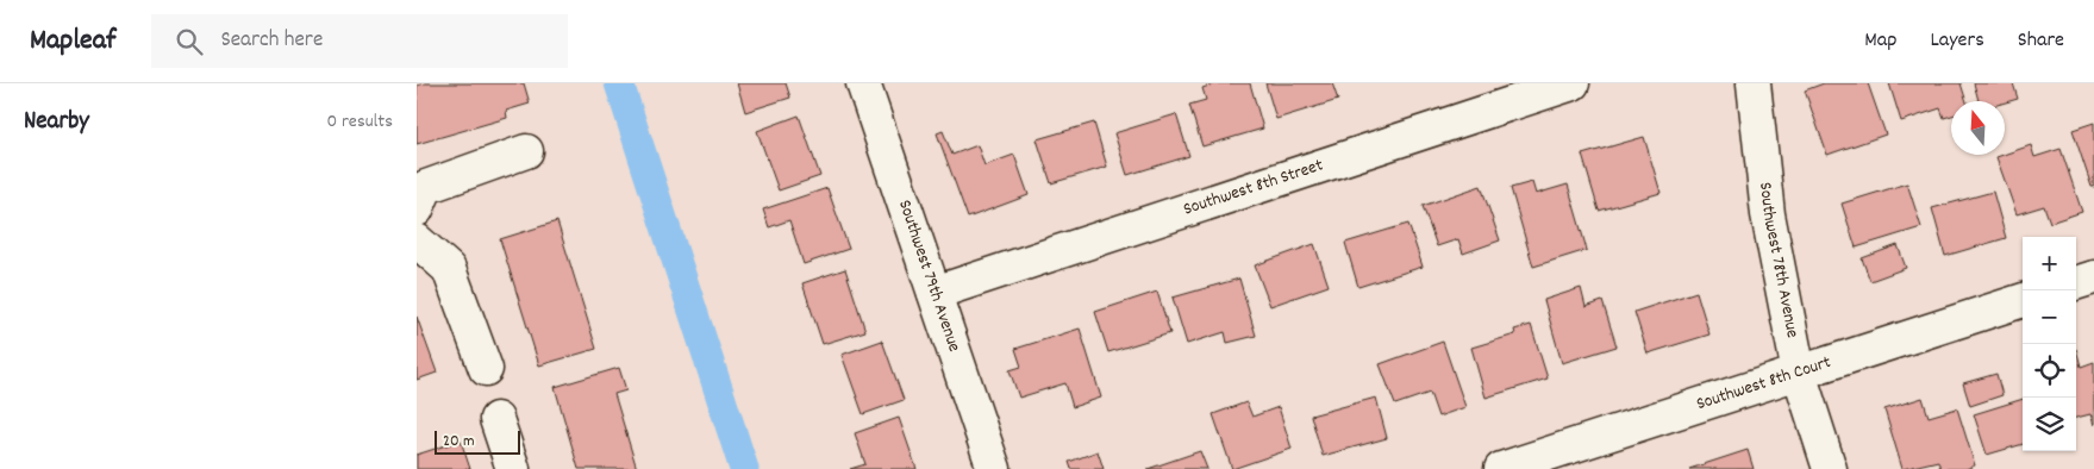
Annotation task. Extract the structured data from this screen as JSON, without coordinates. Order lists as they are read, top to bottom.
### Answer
{
  "streets": {
    "street": [
      "Southwest 8th Street",
      "Southwest 78th Avenue",
      "Southwest 79th Avenue",
      "Southwest 8th Court"
    ]
  },
  "crossings": [
    ["Southwest 8th Street", "Southwest 79th Avenue"],
    ["Southwest 78th Avenue", "Southwest 8th Court"]
  ],
  "scale_bar": "20 m",
  "north": "top",
  "page": {
    "header": "Mapleaf",
    "search": "Search here",
    "nav": ["Map", "Layers", "Share"],
    "heading": ["Nearby", "0 results"],
    "map_buttons": ["+", "−"],
    "scale": "20 m"
  }
}
